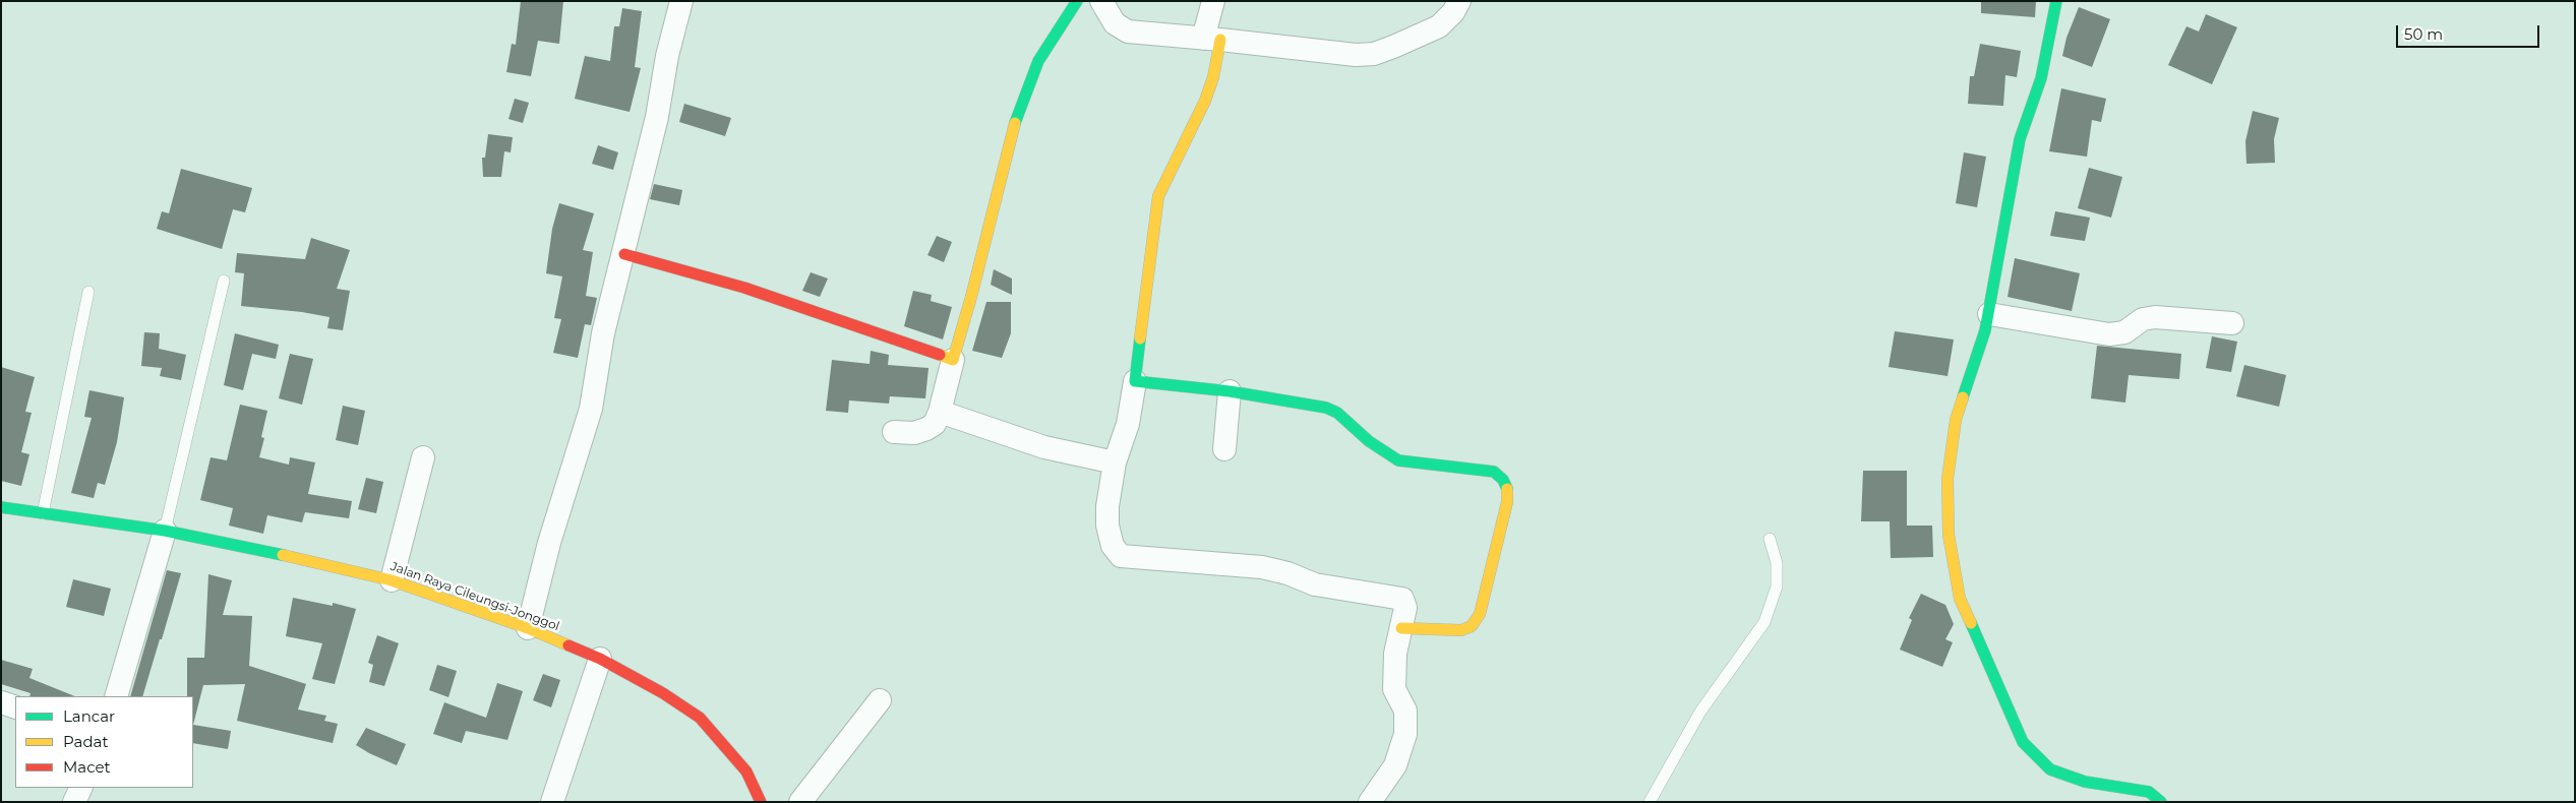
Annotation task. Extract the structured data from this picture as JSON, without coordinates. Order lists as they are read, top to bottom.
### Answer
{
  "streets": {
    "street": ["Jalan Raya Cileungsi-Jonggol"]
  },
  "legend": ["Lancar", "Padat", "Macet"],
  "scale_bar": "50 m"
}
